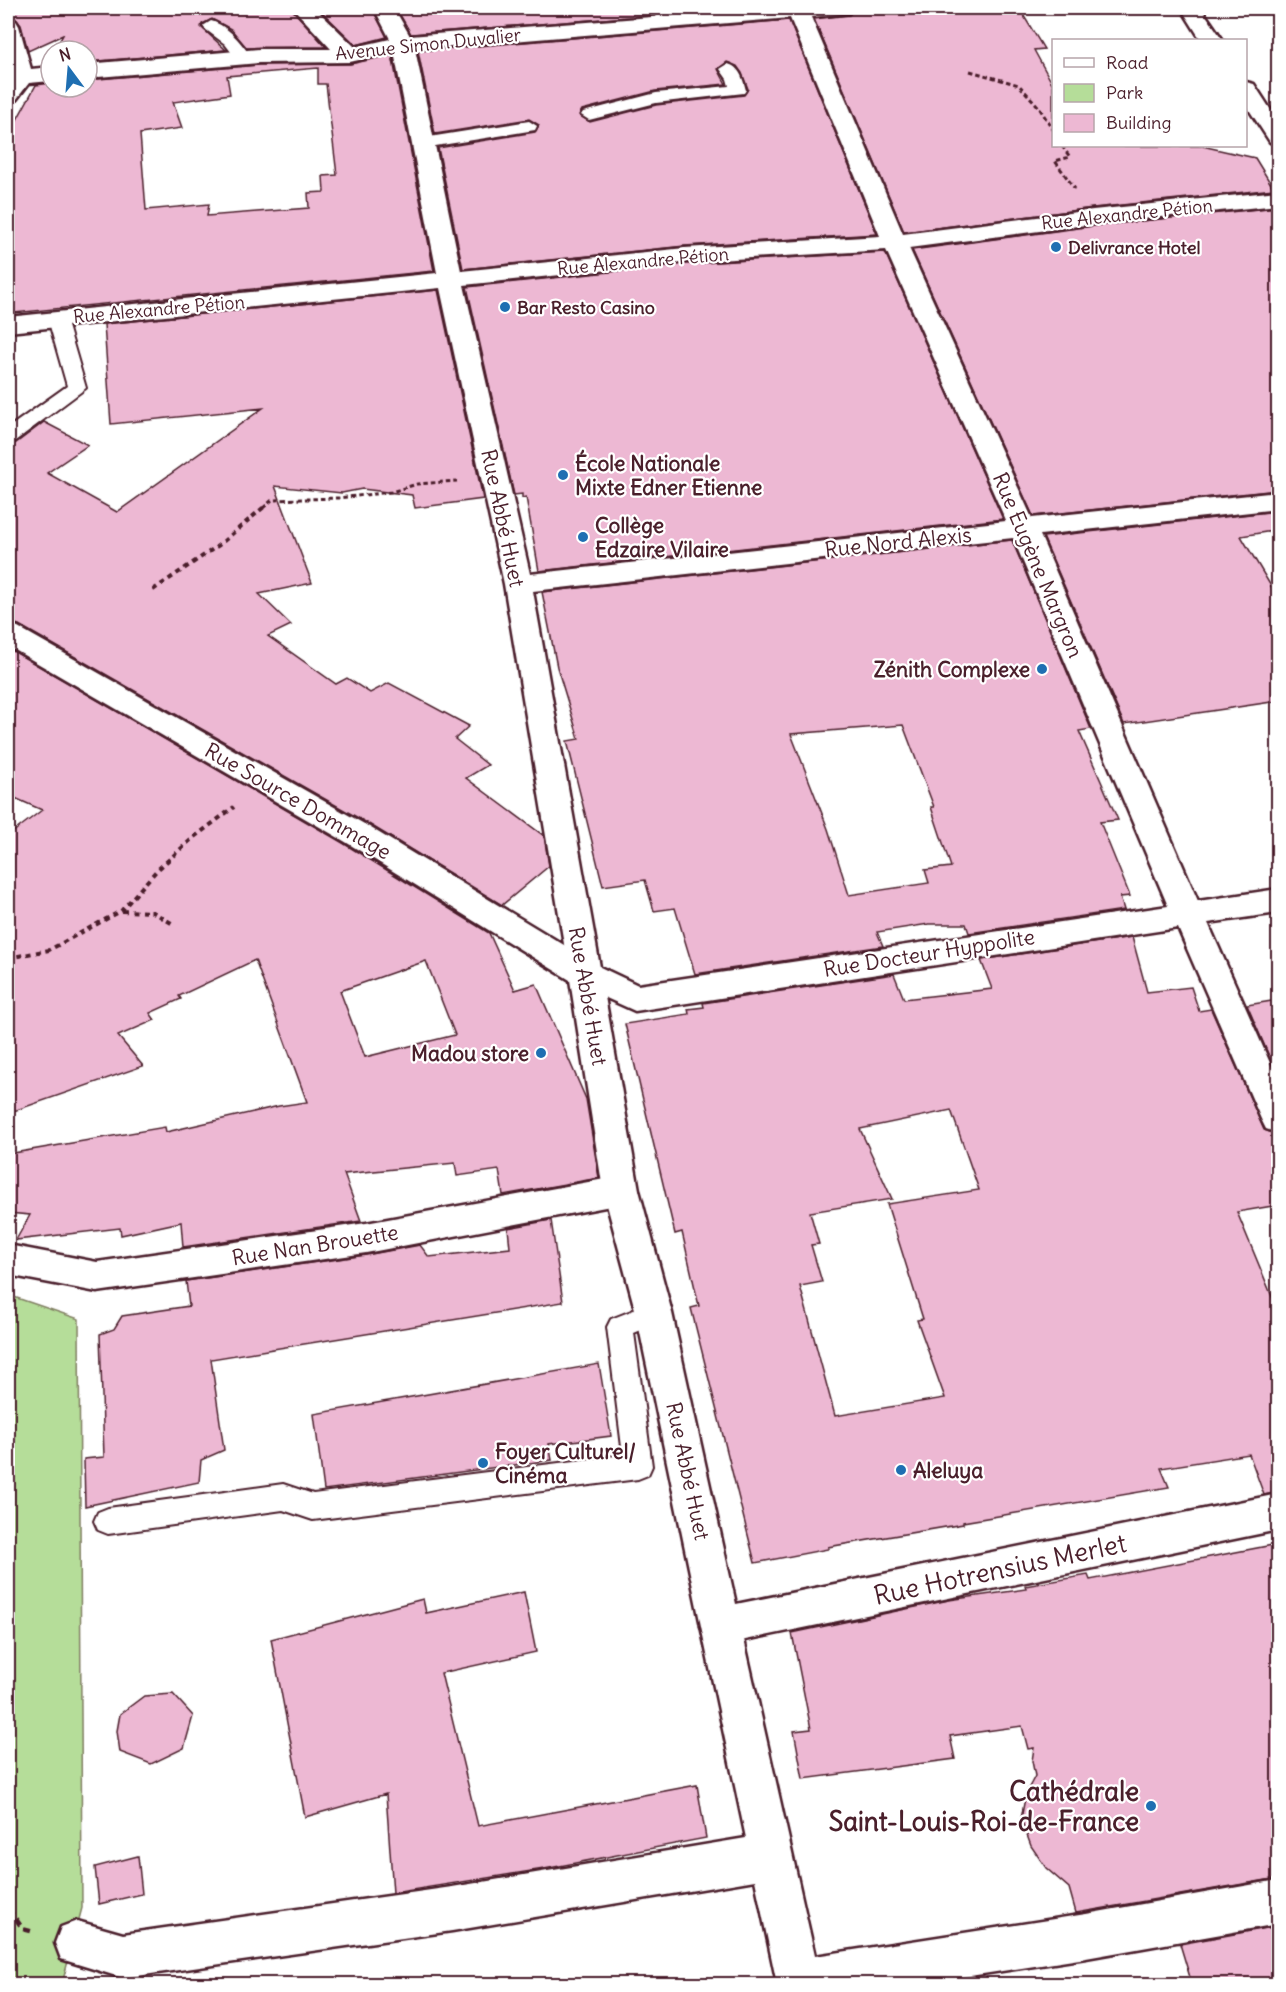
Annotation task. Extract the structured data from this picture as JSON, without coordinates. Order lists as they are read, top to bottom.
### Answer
{
  "streets": {
    "street": [
      "Avenue Simon Duvalier",
      "Rue Alexandre Pétion",
      "Rue Abbé Huet",
      "Rue Nord Alexis",
      "Rue Eugène Margron",
      "Rue Source Dommage",
      "Rue Docteur Hyppolite",
      "Rue Nan Brouette",
      "Rue Hotrensius Merlet"
    ]
  },
  "crossings": [
    ["Avenue Simon Duvalier", "Rue Abbé Huet"],
    ["Avenue Simon Duvalier", "Rue Eugène Margron"],
    ["Rue Alexandre Pétion", "Rue Abbé Huet"],
    ["Rue Alexandre Pétion", "Rue Eugène Margron"],
    ["Rue Abbé Huet", "Rue Nord Alexis"],
    ["Rue Abbé Huet", "Rue Source Dommage"],
    ["Rue Abbé Huet", "Rue Docteur Hyppolite"],
    ["Rue Abbé Huet", "Rue Nan Brouette"],
    ["Rue Abbé Huet", "Rue Hotrensius Merlet"],
    ["Rue Nord Alexis", "Rue Eugène Margron"],
    ["Rue Eugène Margron", "Rue Docteur Hyppolite"],
    ["Rue Source Dommage", "Rue Docteur Hyppolite"]
  ],
  "places": [
    "Delivrance Hotel",
    "Bar Resto Casino",
    "École Nationale Mixte Edner Etienne",
    "Collège Edzaire Vilaire",
    "Zénith Complexe",
    "Madou store",
    "Foyer Culturel/ Cinéma",
    "Aleluya",
    "Cathédrale Saint-Louis-Roi-de-France"
  ],
  "legend": ["Road", "Park", "Building"],
  "north": "top"
}
